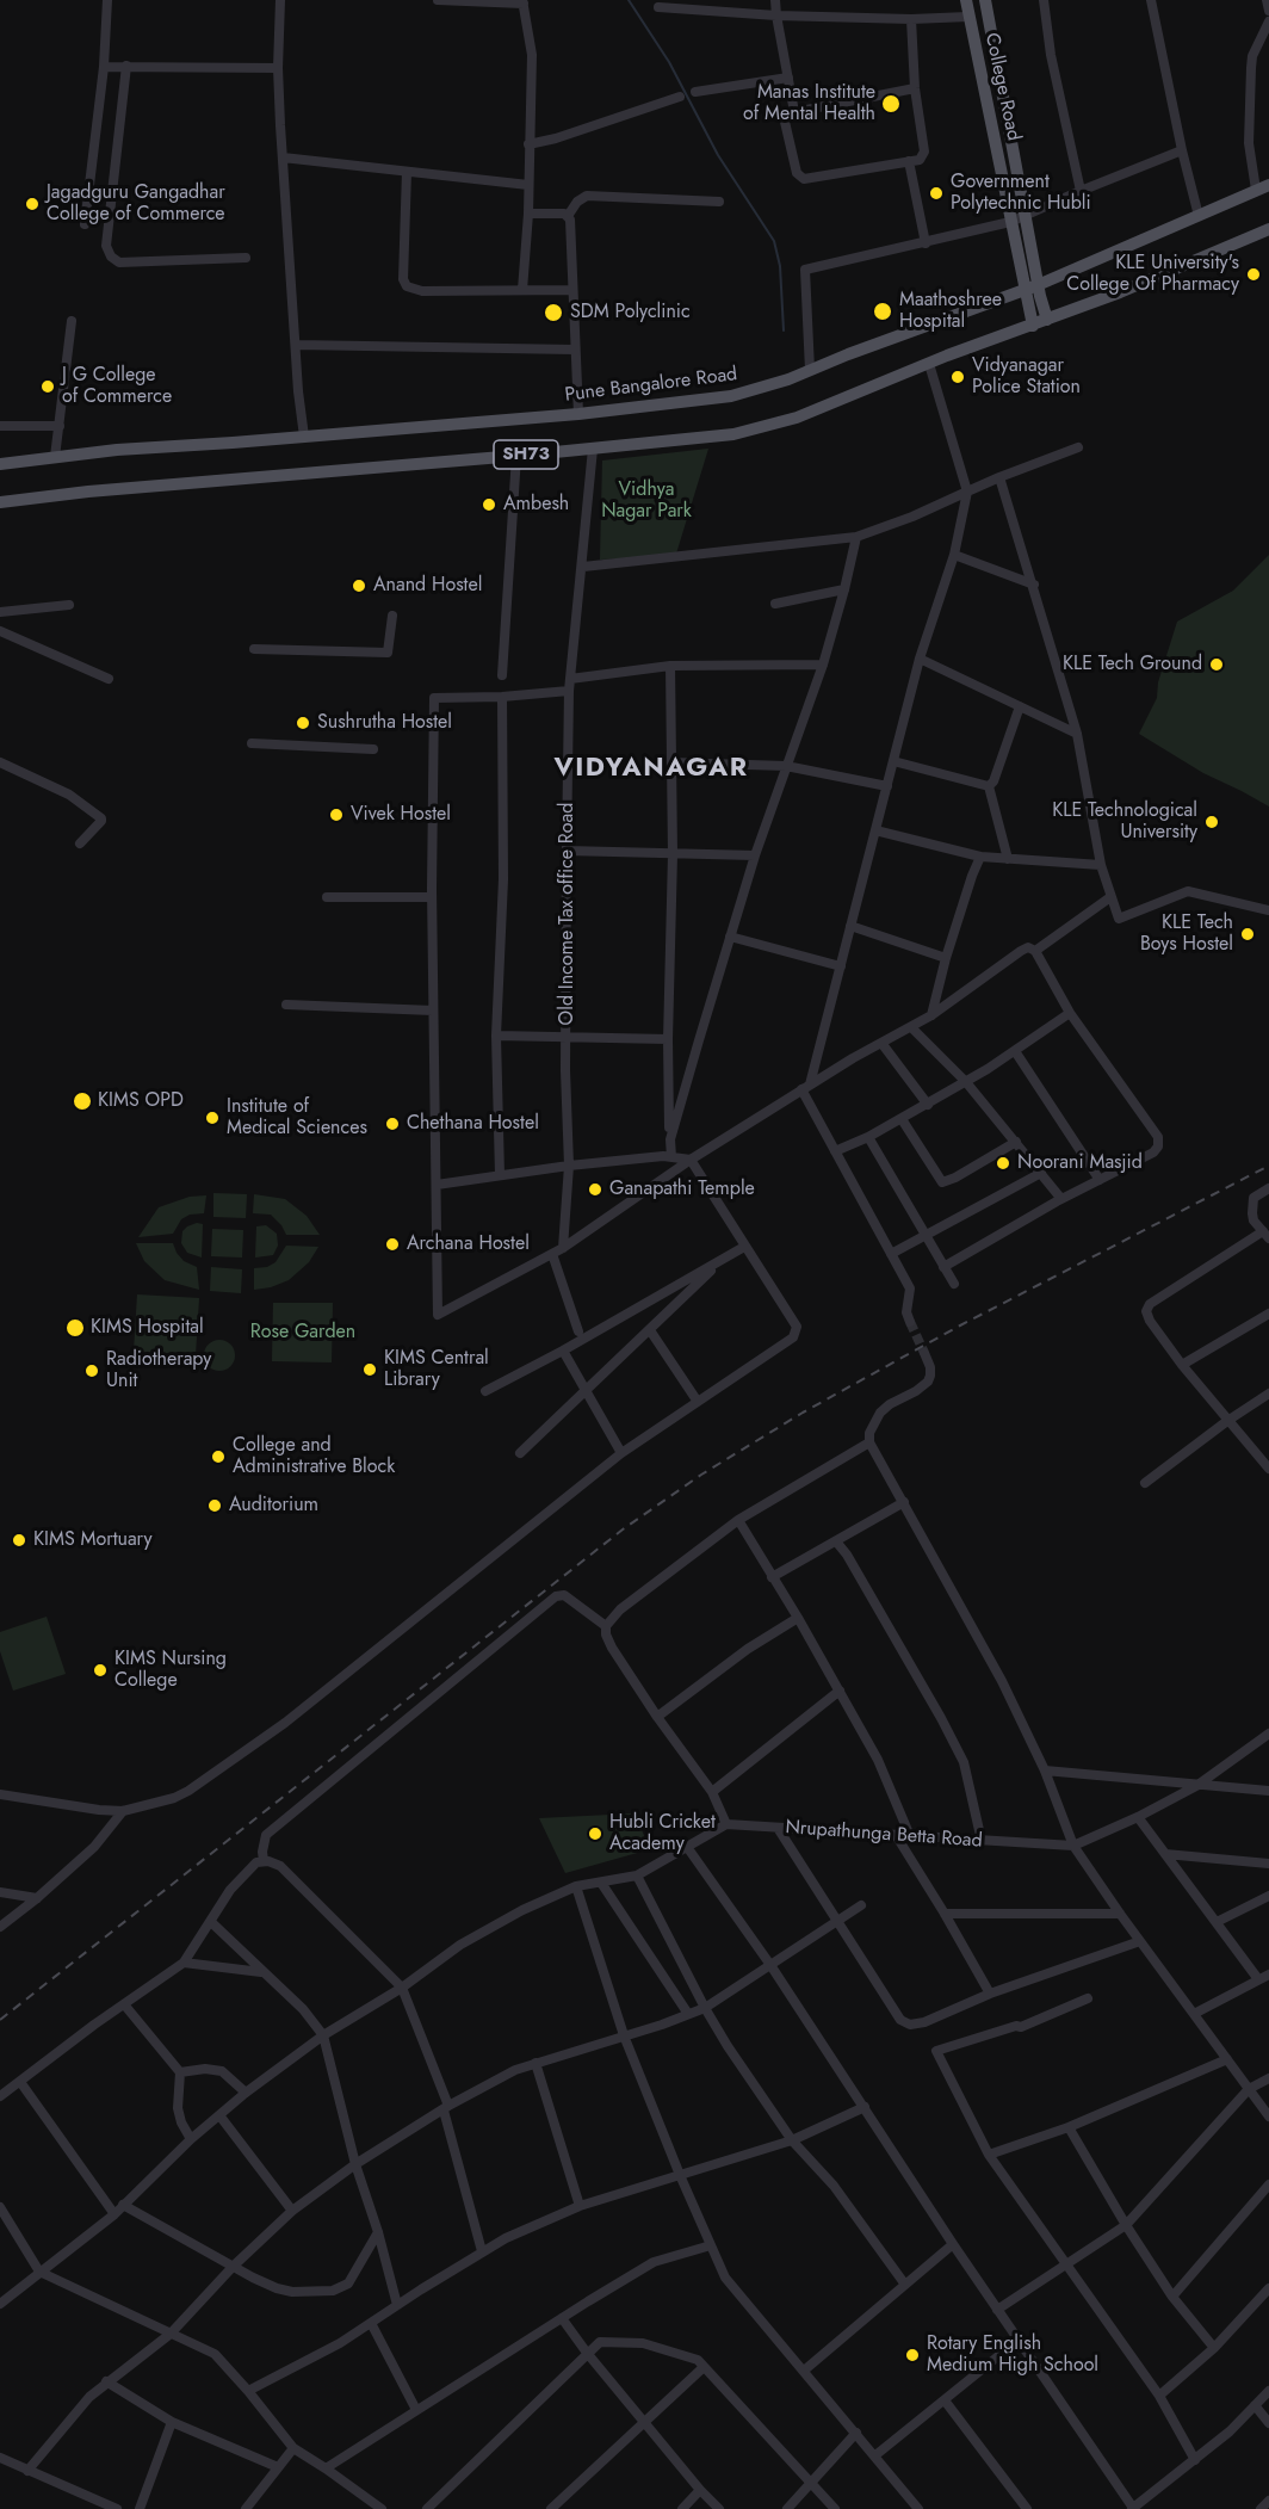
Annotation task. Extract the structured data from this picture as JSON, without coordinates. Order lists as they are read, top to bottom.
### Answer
{
  "streets": {
    "main road": ["College Road", "Pune Bangalore Road", "SH73"],
    "street": ["Old Income Tax office Road", "Nrupathunga Betta Road"]
  },
  "crossings": [
    ["College Road", "Pune Bangalore Road"],
    ["College Road", "SH73"],
    ["SH73", "Old Income Tax office Road"]
  ],
  "districts": ["VIDYANAGAR"],
  "parks": ["Vidhya Nagar Park", "Rose Garden"],
  "places": [
    "Manas Institute of Mental Health",
    "Government Polytechnic Hubli",
    "Jagadguru Gangadhar College of Commerce",
    "KLE University's College Of Pharmacy",
    "Maathoshree Hospital",
    "SDM Polyclinic",
    "Vidyanagar Police Station",
    "J G College of Commerce",
    "Ambesh",
    "Anand Hostel",
    "KLE Tech Ground",
    "Sushrutha Hostel",
    "Vivek Hostel",
    "KLE Technological University",
    "KLE Tech Boys Hostel",
    "KIMS OPD",
    "Institute of Medical Sciences",
    "Chethana Hostel",
    "Noorani Masjid",
    "Ganapathi Temple",
    "Archana Hostel",
    "KIMS Hospital",
    "KIMS Central Library",
    "Radiotherapy Unit",
    "College and Administrative Block",
    "Auditorium",
    "KIMS Mortuary",
    "KIMS Nursing College",
    "Hubli Cricket Academy",
    "Rotary English Medium High School"
  ]
}
